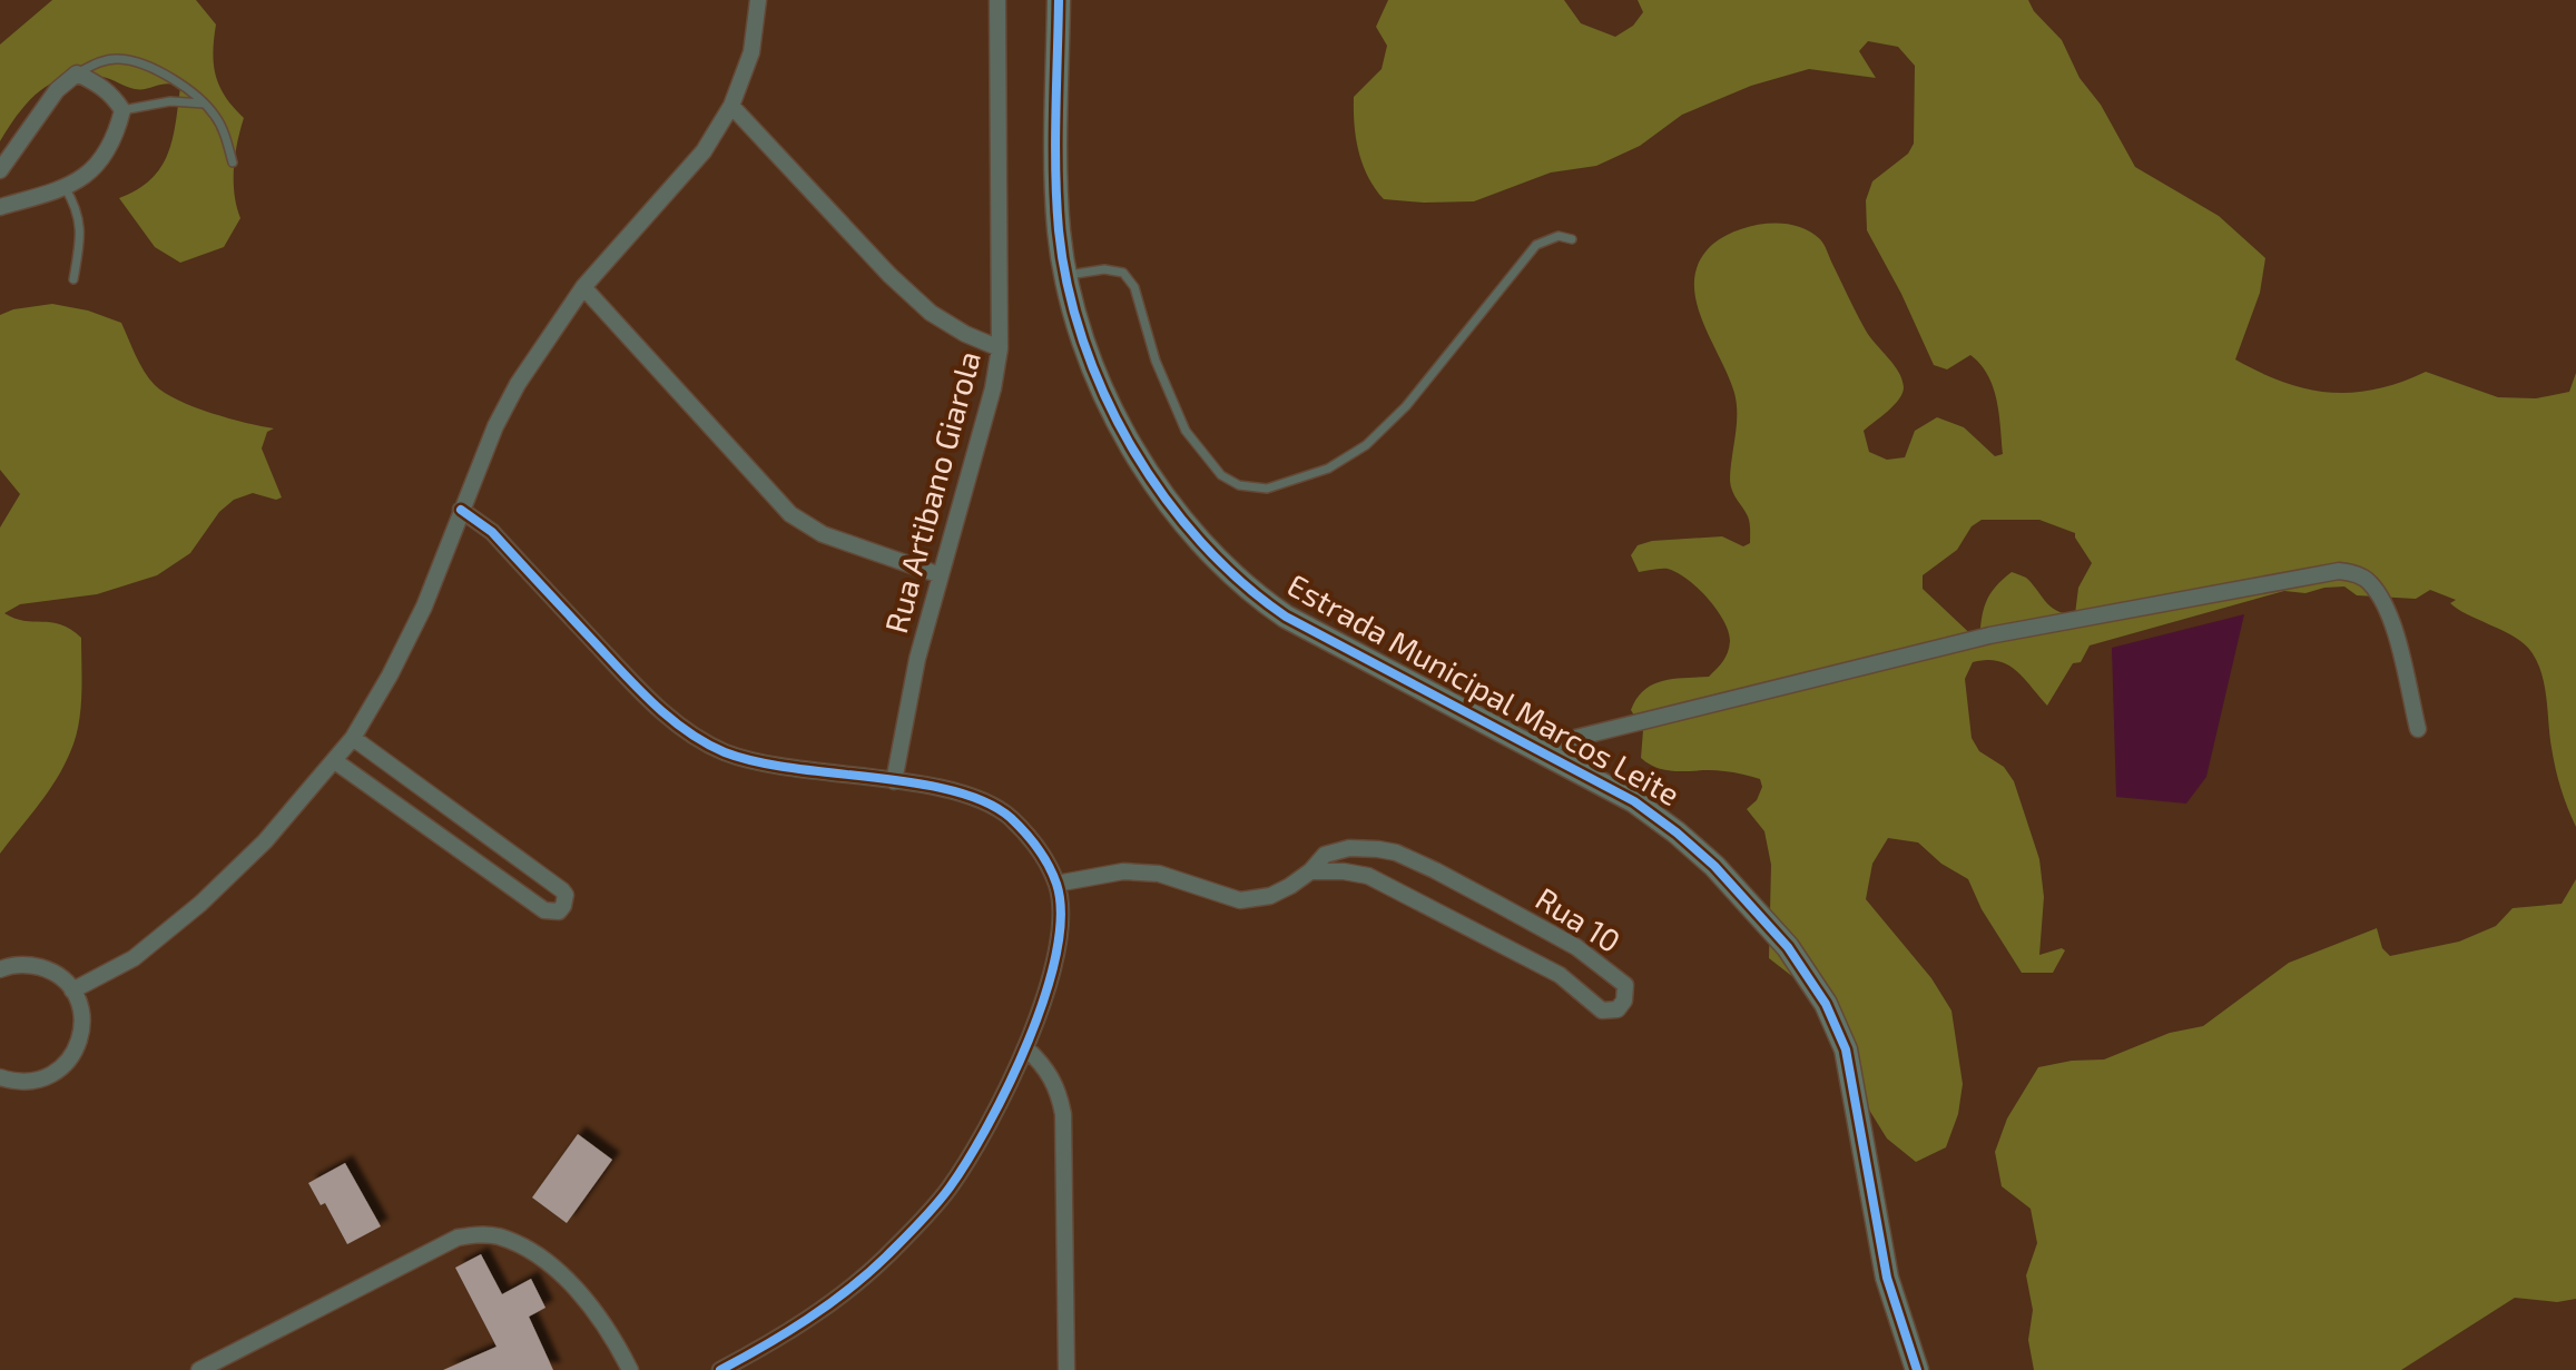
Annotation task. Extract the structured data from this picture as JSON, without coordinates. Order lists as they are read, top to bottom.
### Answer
{
  "streets": {
    "street": ["Rua Artibano Giarola", "Estrada Municipal Marcos Leite", "Rua 10"]
  }
}
